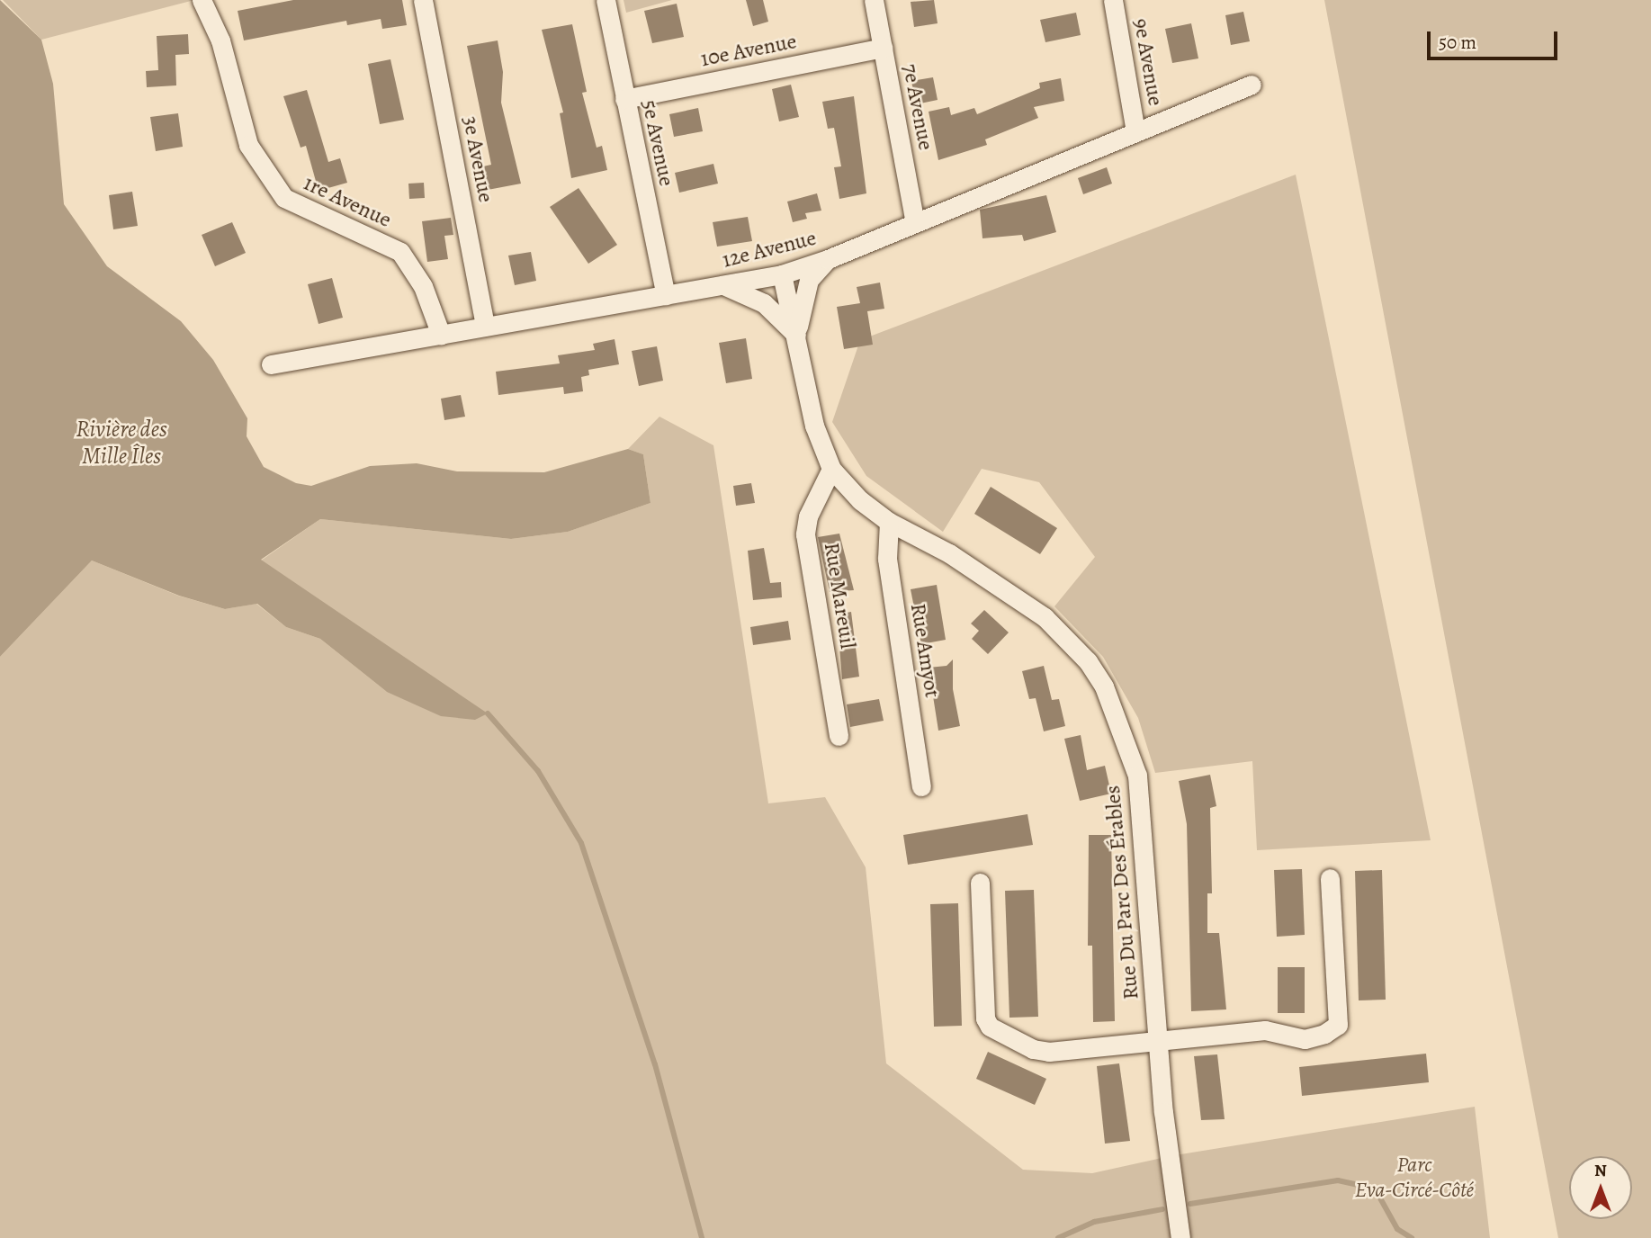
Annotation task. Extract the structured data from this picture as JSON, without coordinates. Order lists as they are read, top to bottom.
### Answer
{
  "streets": {
    "street": [
      "10e Avenue",
      "9e Avenue",
      "7e Avenue",
      "5e Avenue",
      "3e Avenue",
      "1re Avenue",
      "12e Avenue",
      "Rue Mareuil",
      "Rue Amyot",
      "Rue Du Parc Des Érables"
    ]
  },
  "crossings": [
    ["10e Avenue", "7e Avenue"],
    ["10e Avenue", "5e Avenue"],
    ["9e Avenue", "12e Avenue"],
    ["7e Avenue", "12e Avenue"],
    ["5e Avenue", "12e Avenue"],
    ["3e Avenue", "12e Avenue"],
    ["1re Avenue", "12e Avenue"],
    ["12e Avenue", "Rue Du Parc Des Érables"],
    ["Rue Mareuil", "Rue Du Parc Des Érables"],
    ["Rue Amyot", "Rue Du Parc Des Érables"]
  ],
  "water": ["Rivière des Mille Îles"],
  "parks": ["Parc Eva-Circé-Côté"],
  "scale_bar": "50 m",
  "north": "top"
}
